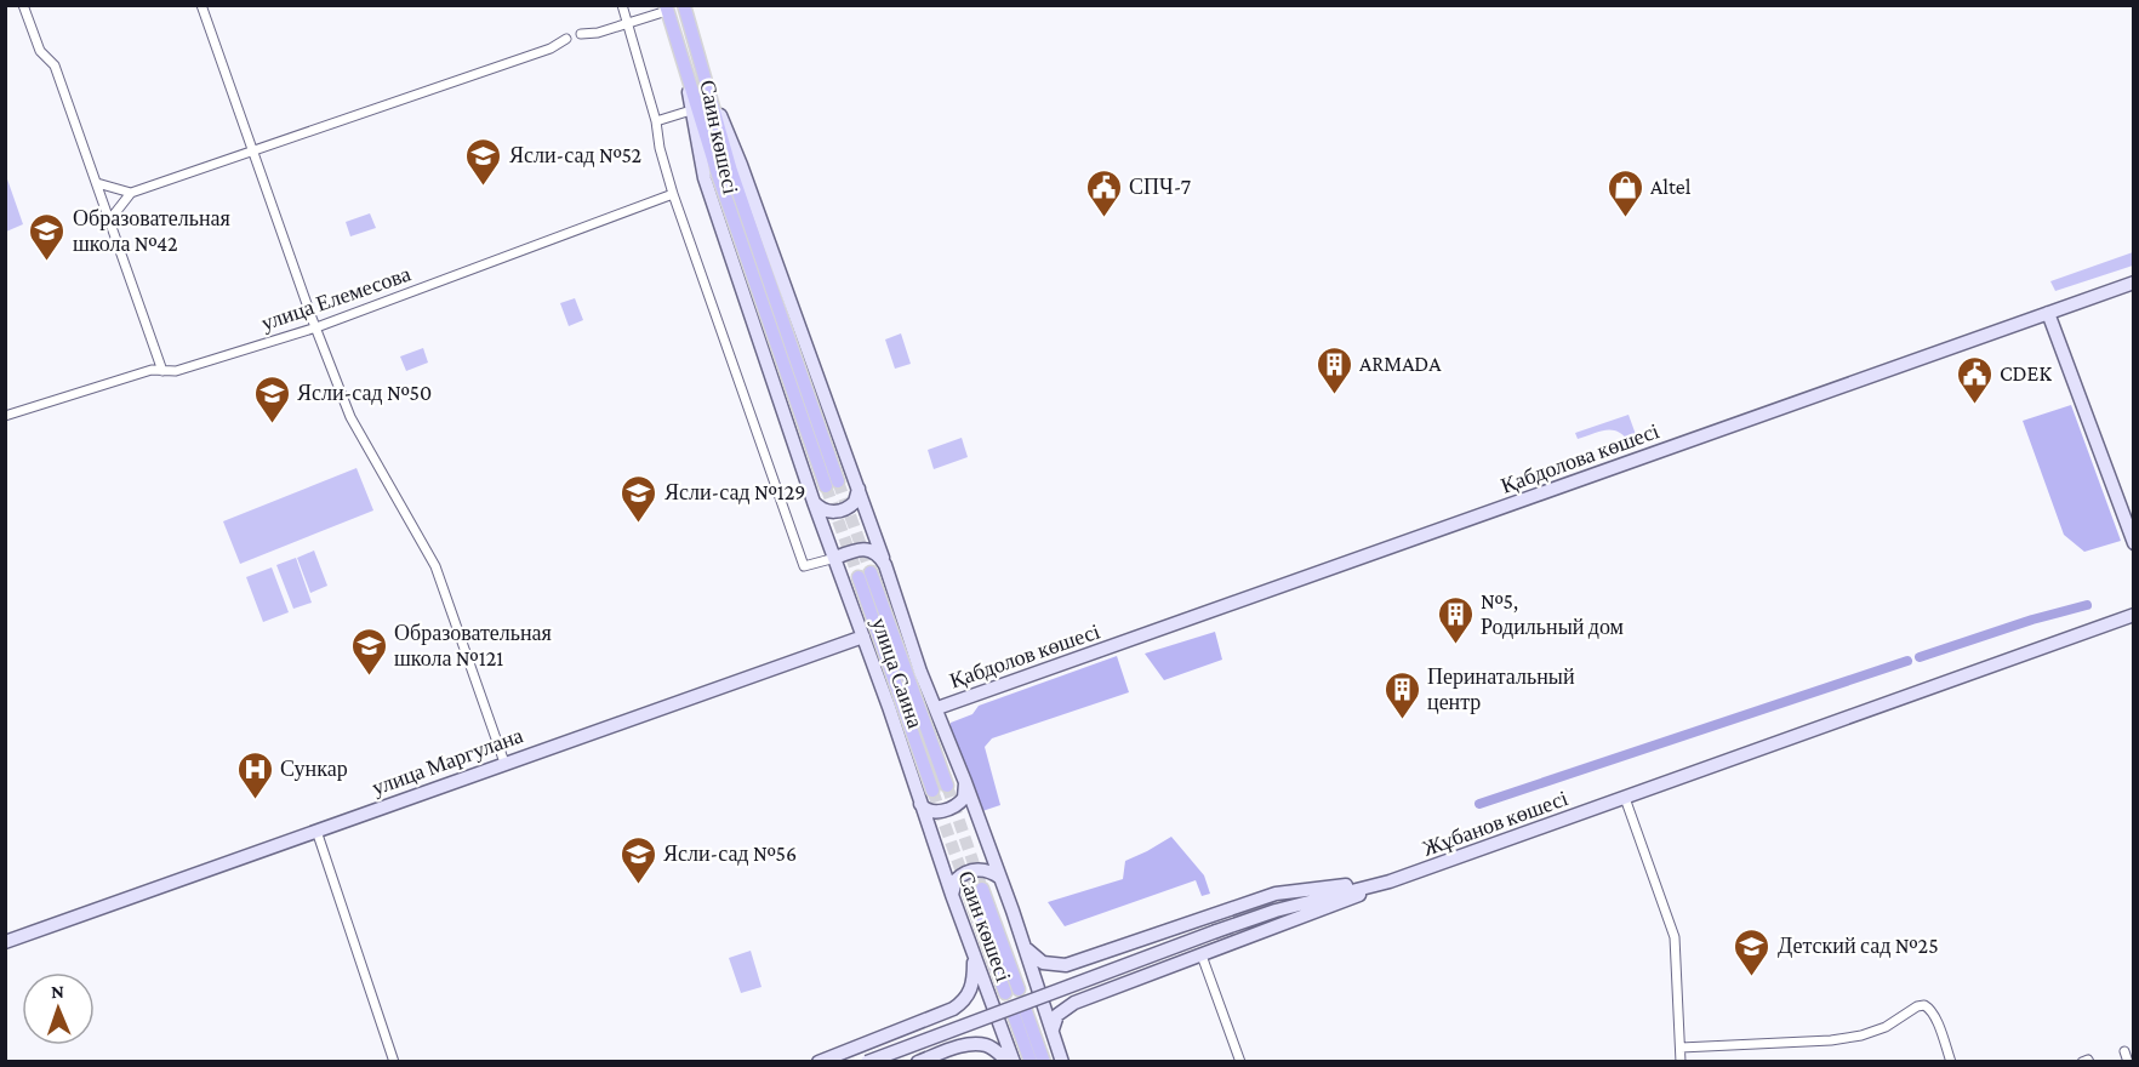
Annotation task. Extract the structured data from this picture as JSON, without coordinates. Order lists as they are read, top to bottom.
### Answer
{
  "streets": {
    "main road": [
      "Саин көшесі",
      "Қабдолова көшесі",
      "Қабдолов көшесі",
      "улица Саина",
      "улица Маргулана",
      "Жұбанов көшесі"
    ],
    "street": ["улица Елемесова"]
  },
  "crossings": [
    ["Саин көшесі", "Қабдолов көшесі"],
    ["Саин көшесі", "улица Саина"],
    ["Қабдолова көшесі", "Қабдолов көшесі"],
    ["улица Саина", "улица Маргулана"]
  ],
  "places": {
    "school or university": [
      "Ясли-сад №52",
      "Образовательная школа №42",
      "Ясли-сад №50",
      "Ясли-сад №129",
      "Образовательная школа №121",
      "Ясли-сад №56",
      "Детский сад №25"
    ],
    "public building": ["СПЧ-7", "CDEK"],
    "shop": ["Altel"],
    "building": ["ARMADA", "№5, Родильный дом", "Перинатальный центр"],
    "hospital": ["Сункар"]
  },
  "north": "top"
}
